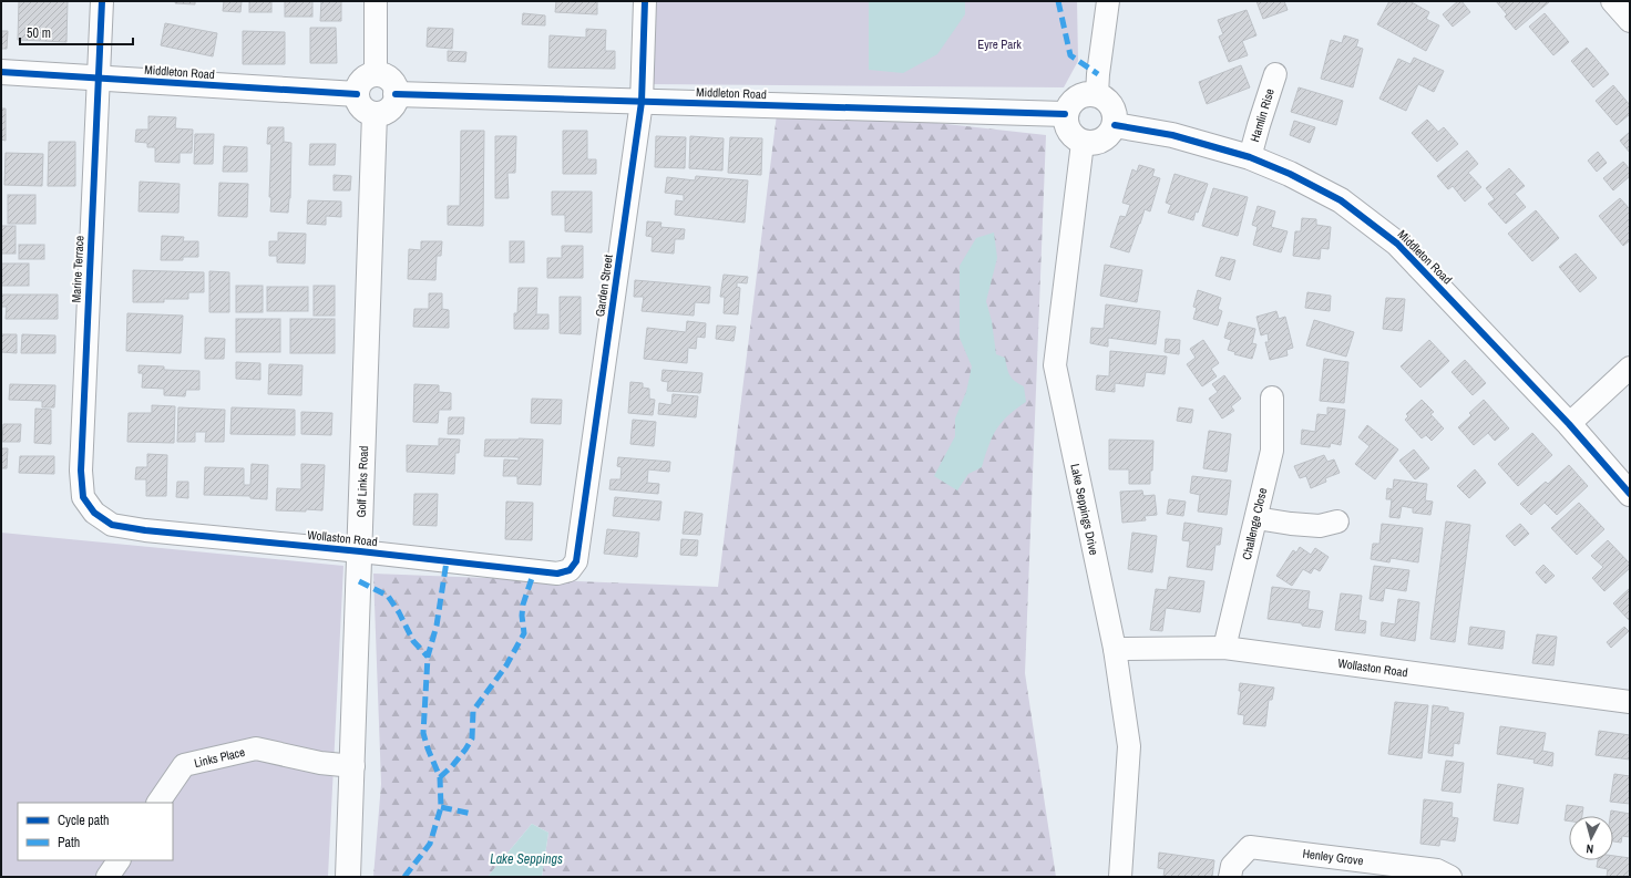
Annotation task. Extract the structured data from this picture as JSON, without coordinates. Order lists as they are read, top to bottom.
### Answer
{
  "streets": {
    "main road": ["Middleton Road", "Golf Links Road"],
    "street": [
      "Hamlin Rise",
      "Marine Terrace",
      "Garden Street",
      "Lake Seppings Drive",
      "Challenge Close",
      "Wollaston Road",
      "Links Place",
      "Henley Grove"
    ]
  },
  "crossings": [
    ["Middleton Road", "Hamlin Rise"],
    ["Middleton Road", "Marine Terrace"],
    ["Middleton Road", "Garden Street"],
    ["Middleton Road", "Golf Links Road"],
    ["Middleton Road", "Lake Seppings Drive"],
    ["Marine Terrace", "Wollaston Road"],
    ["Garden Street", "Wollaston Road"],
    ["Golf Links Road", "Wollaston Road"],
    ["Golf Links Road", "Links Place"],
    ["Lake Seppings Drive", "Wollaston Road"],
    ["Challenge Close", "Wollaston Road"]
  ],
  "water": ["Lake Seppings"],
  "parks": ["Eyre Park"],
  "legend": ["Cycle path", "Path"],
  "scale_bar": "50 m",
  "north": "bottom"
}
